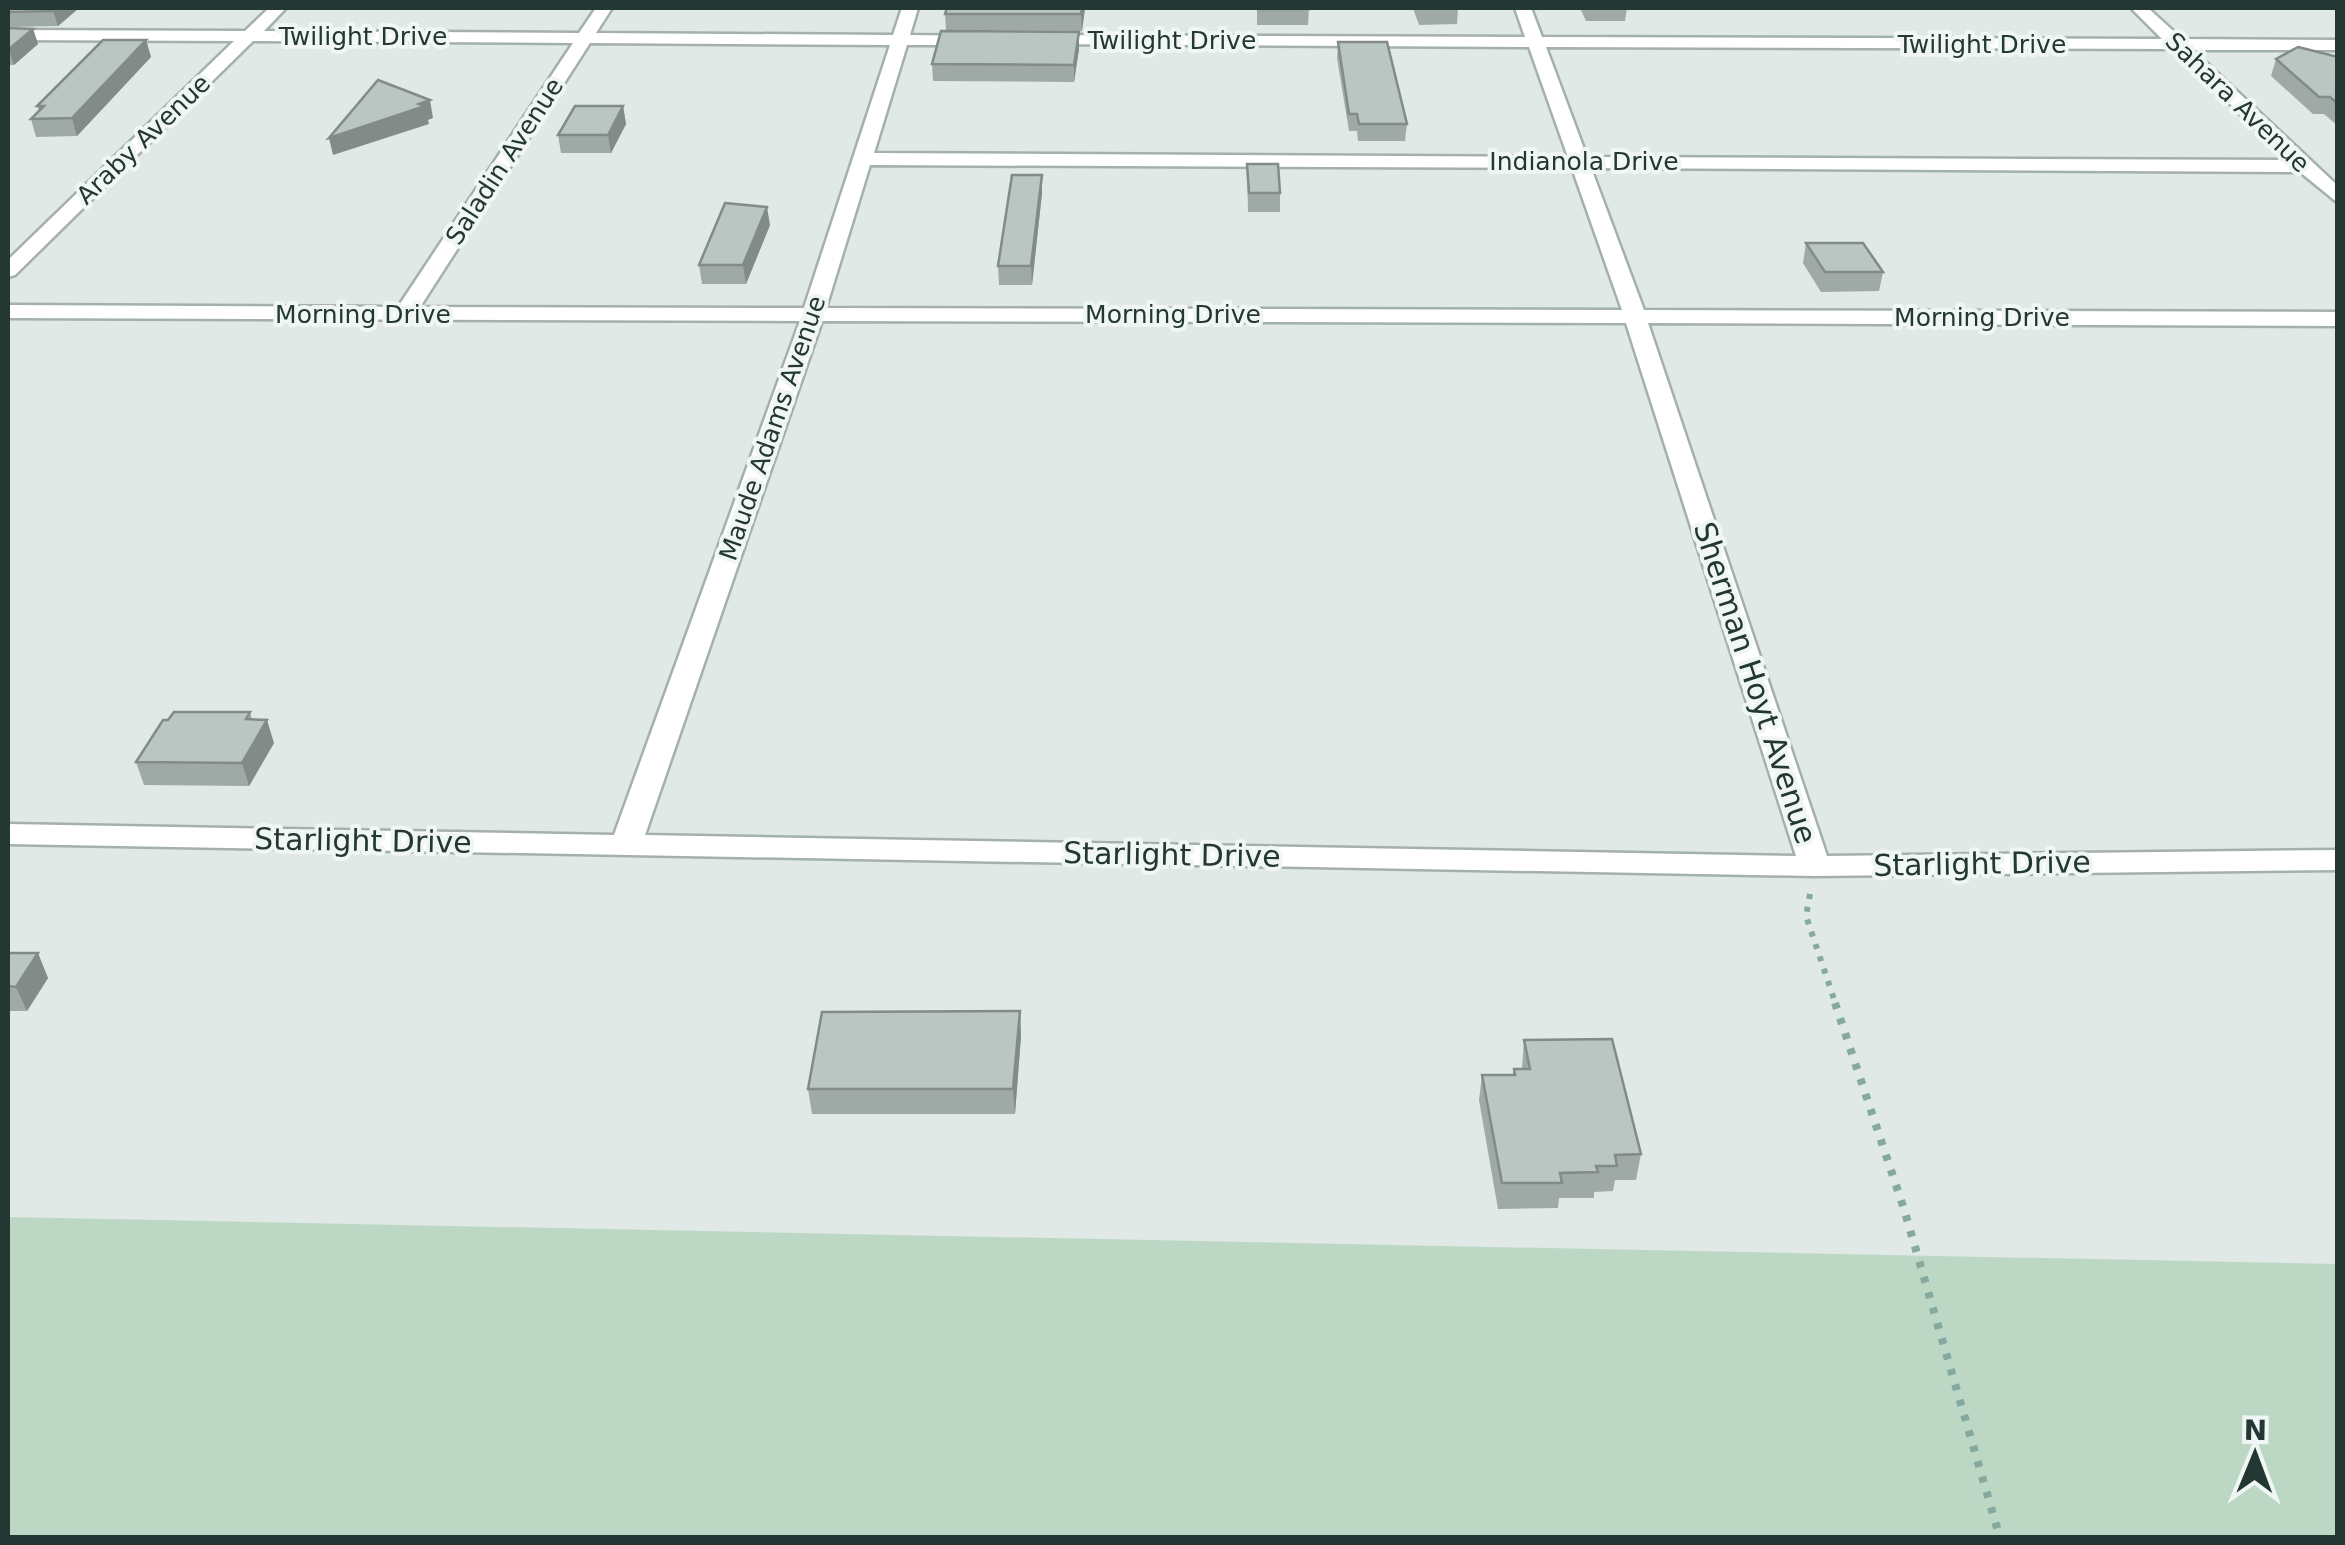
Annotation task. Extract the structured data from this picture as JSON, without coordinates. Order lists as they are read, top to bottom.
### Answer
{
  "streets": {
    "street": [
      "Twilight Drive",
      "Sahara Avenue",
      "Araby Avenue",
      "Saladin Avenue",
      "Indianola Drive",
      "Morning Drive",
      "Maude Adams Avenue",
      "Sherman Hoyt Avenue",
      "Starlight Drive"
    ]
  },
  "crossings": [
    ["Twilight Drive", "Sahara Avenue"],
    ["Twilight Drive", "Araby Avenue"],
    ["Twilight Drive", "Saladin Avenue"],
    ["Twilight Drive", "Maude Adams Avenue"],
    ["Twilight Drive", "Sherman Hoyt Avenue"],
    ["Sahara Avenue", "Indianola Drive"],
    ["Saladin Avenue", "Morning Drive"],
    ["Indianola Drive", "Maude Adams Avenue"],
    ["Indianola Drive", "Sherman Hoyt Avenue"],
    ["Morning Drive", "Maude Adams Avenue"],
    ["Morning Drive", "Sherman Hoyt Avenue"],
    ["Maude Adams Avenue", "Starlight Drive"],
    ["Sherman Hoyt Avenue", "Starlight Drive"]
  ],
  "north": "top"
}
